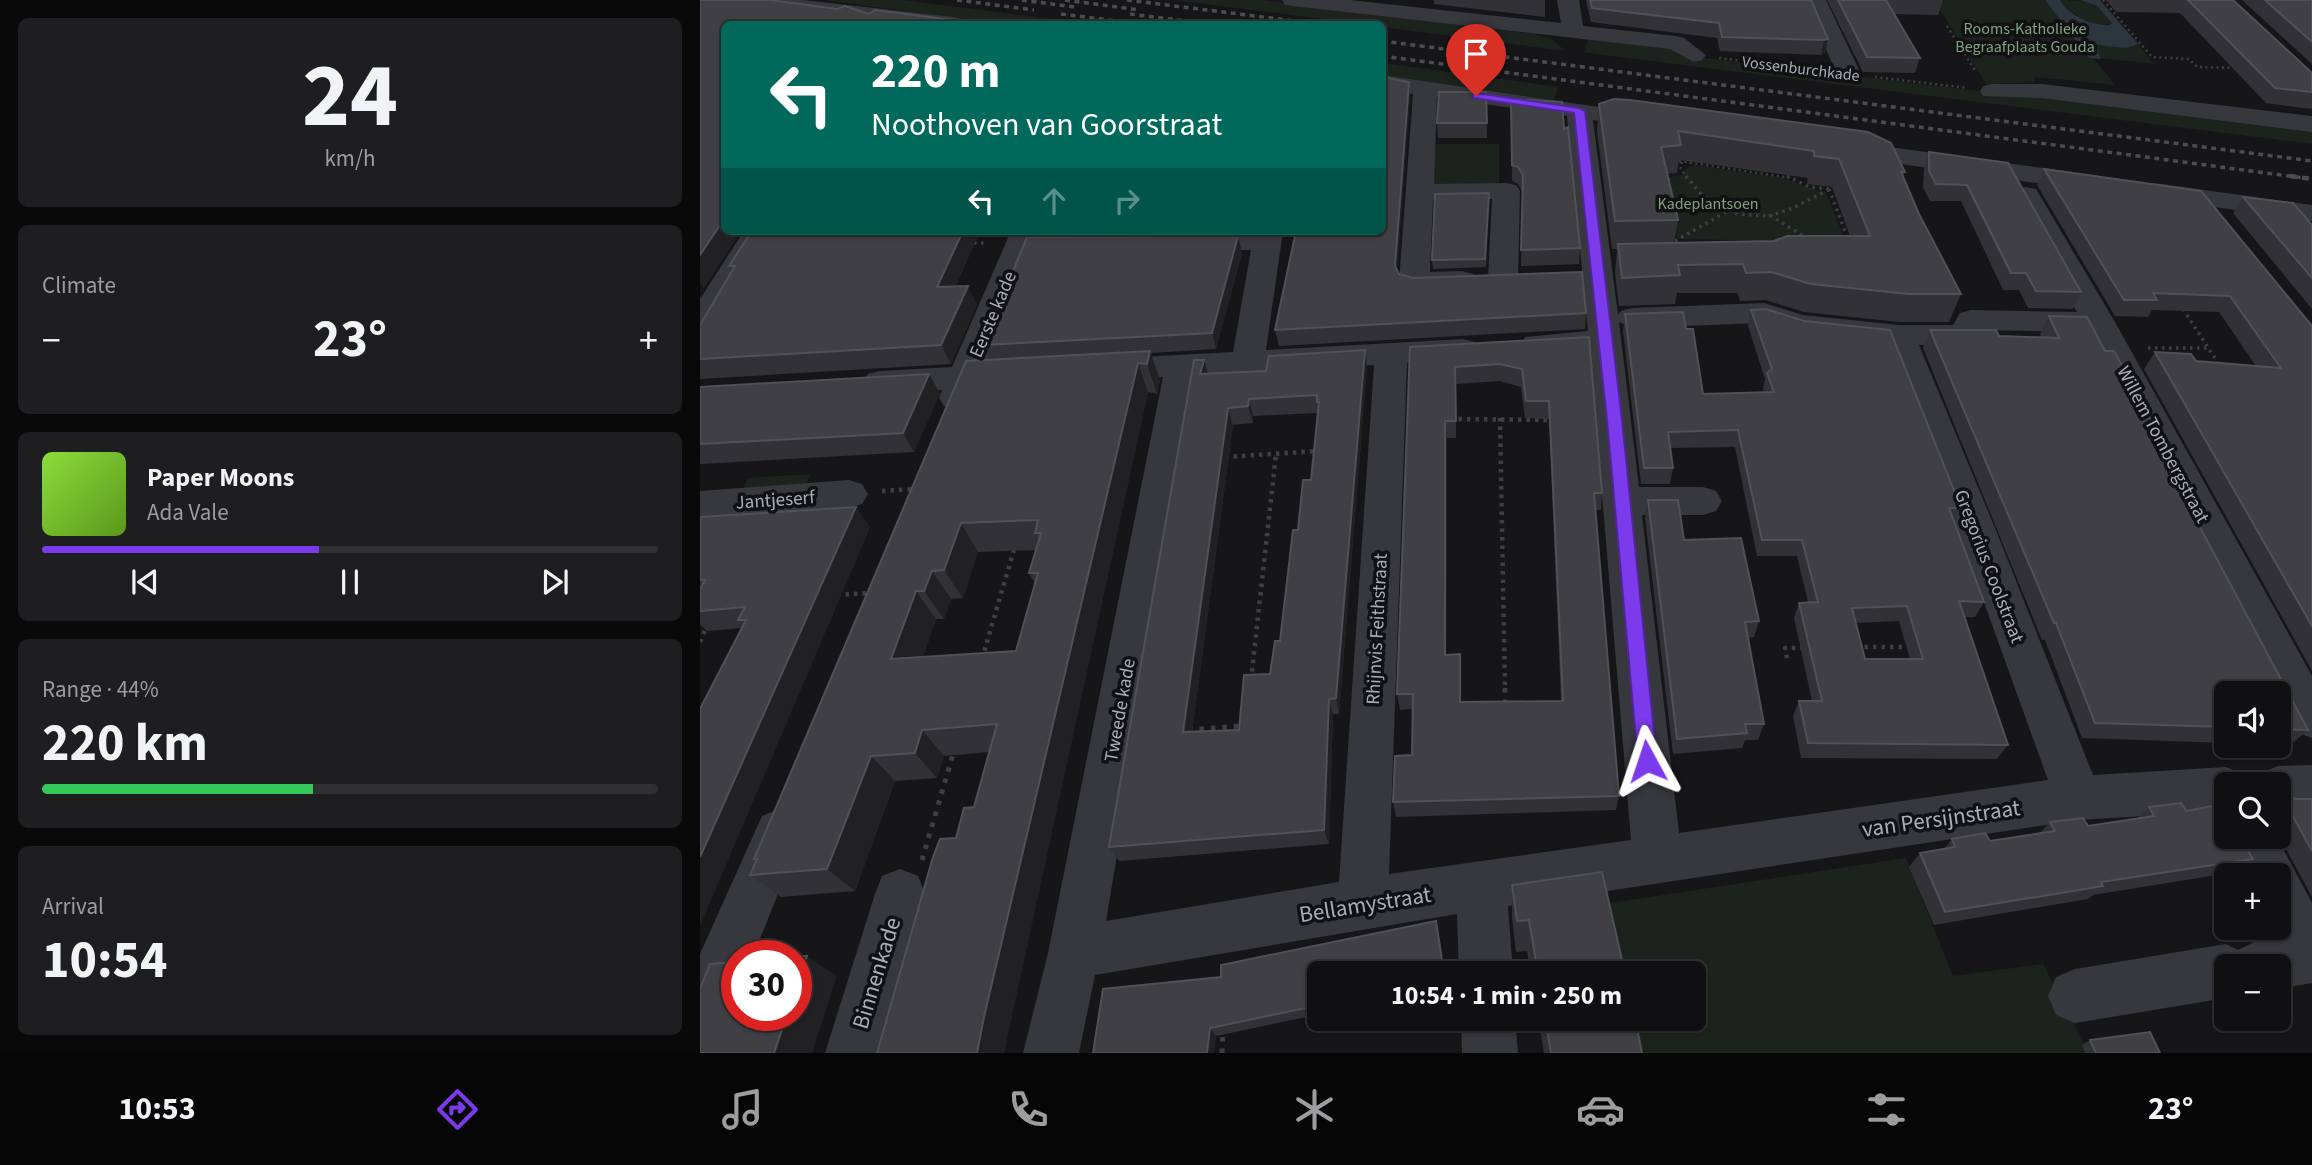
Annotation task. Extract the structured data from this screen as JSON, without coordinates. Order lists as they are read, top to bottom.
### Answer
{
  "streets": {
    "street": [
      "Eerste kade",
      "Willem Tombergstraat",
      "Jantjeserf",
      "Gregorius Coolstraat",
      "Rhijnvis Feithstraat",
      "Tweede kade",
      "van Persijnstraat",
      "Bellamystraat",
      "Binnenkade"
    ],
    "path": ["Vossenburchkade"]
  },
  "crossings": [
    ["Gregorius Coolstraat", "van Persijnstraat"],
    ["Rhijnvis Feithstraat", "Bellamystraat"],
    ["Tweede kade", "Bellamystraat"],
    ["van Persijnstraat", "Bellamystraat"]
  ],
  "parks": ["Rooms-Katholieke Begraafplaats Gouda", "Kadeplantsoen"],
  "page": {
    "tile": [
      ["24", "km/h"],
      "Climate",
      ["Range · 44%", "220 km"],
      ["Arrival", "10:54"]
    ],
    "turn": ["220 m", "Noothoven van Goorstraat"],
    "heat": ["−", "23°", "+"],
    "song": ["Paper Moons", "Ada Vale"],
    "map_buttons": ["+", "−"],
    "limit": "30",
    "trip": "10:54 · 1 min · 250 m",
    "tabs": ["10:53", "23°"]
  }
}
